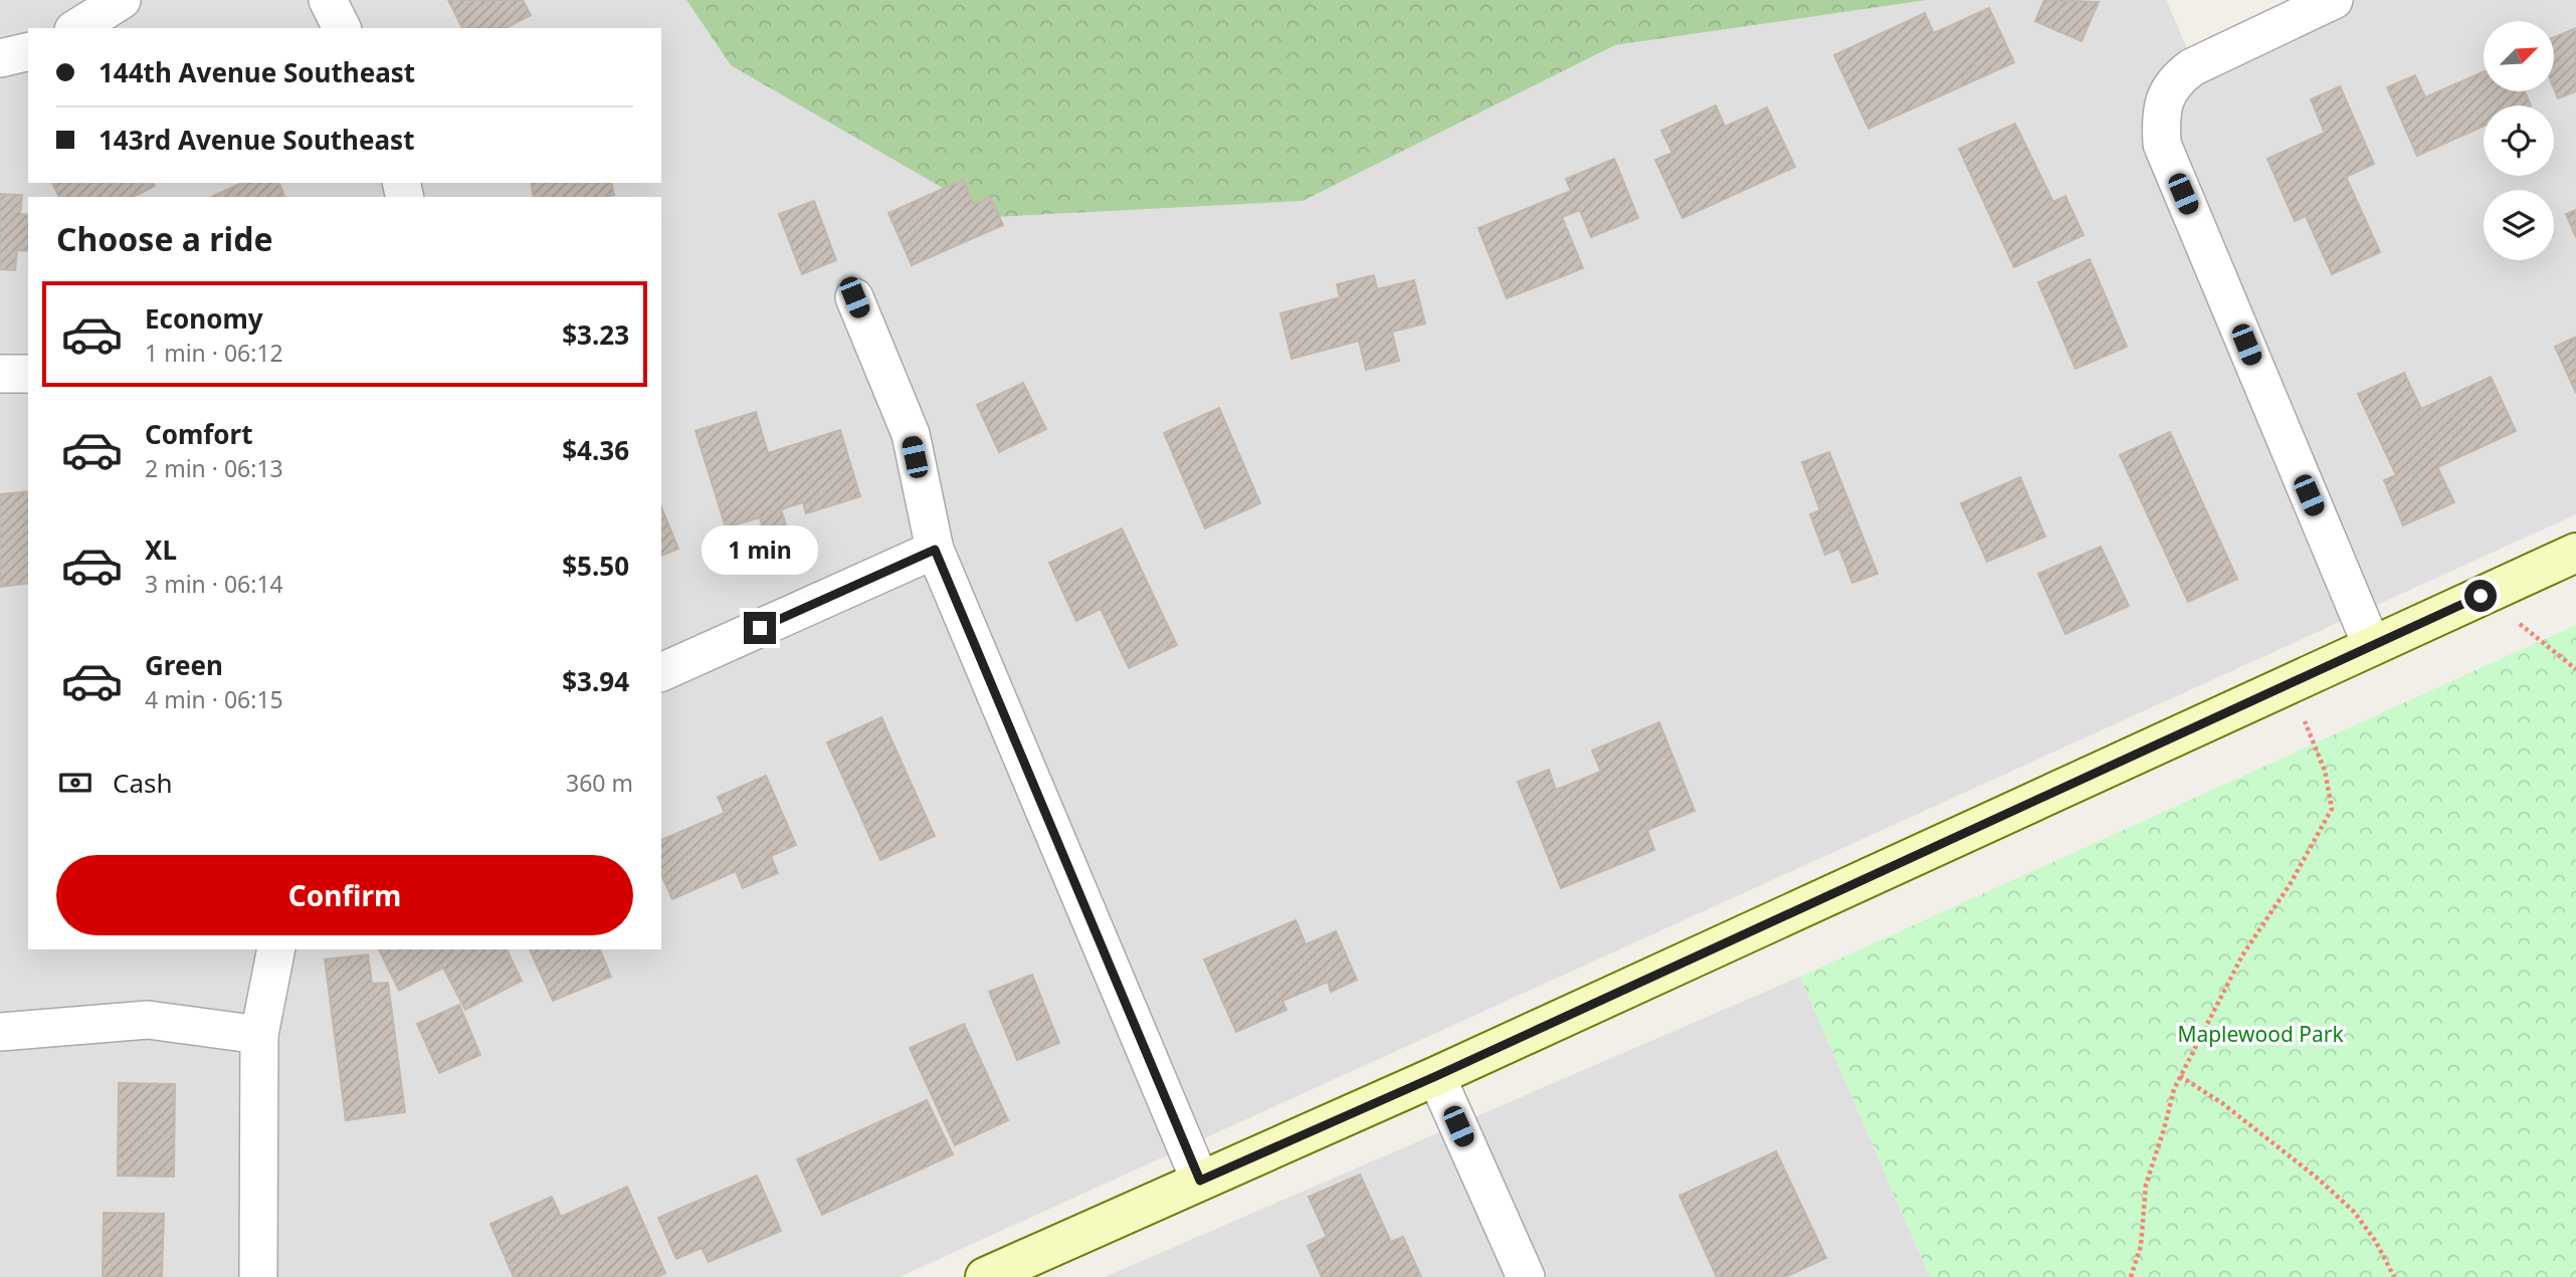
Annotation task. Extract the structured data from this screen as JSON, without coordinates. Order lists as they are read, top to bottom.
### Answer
{
  "parks": ["Maplewood Park"],
  "north": "top right",
  "page": {
    "banner": ["144th Avenue Southeast", "143rd Avenue Southeast"],
    "heading": "Choose a ride",
    "list": [
      {
        "name": "Economy",
        "note": "1 min · 06:12",
        "value": "$3.23"
      },
      {
        "name": "Comfort",
        "note": "2 min · 06:13",
        "value": "$4.36"
      },
      {
        "name": "XL",
        "note": "3 min · 06:14",
        "value": "$5.50"
      },
      {
        "name": "Green",
        "note": "4 min · 06:15",
        "value": "$3.94"
      }
    ],
    "bubble": "1 min",
    "pay": ["Cash", "360 m"],
    "buttons": "Confirm"
  }
}
